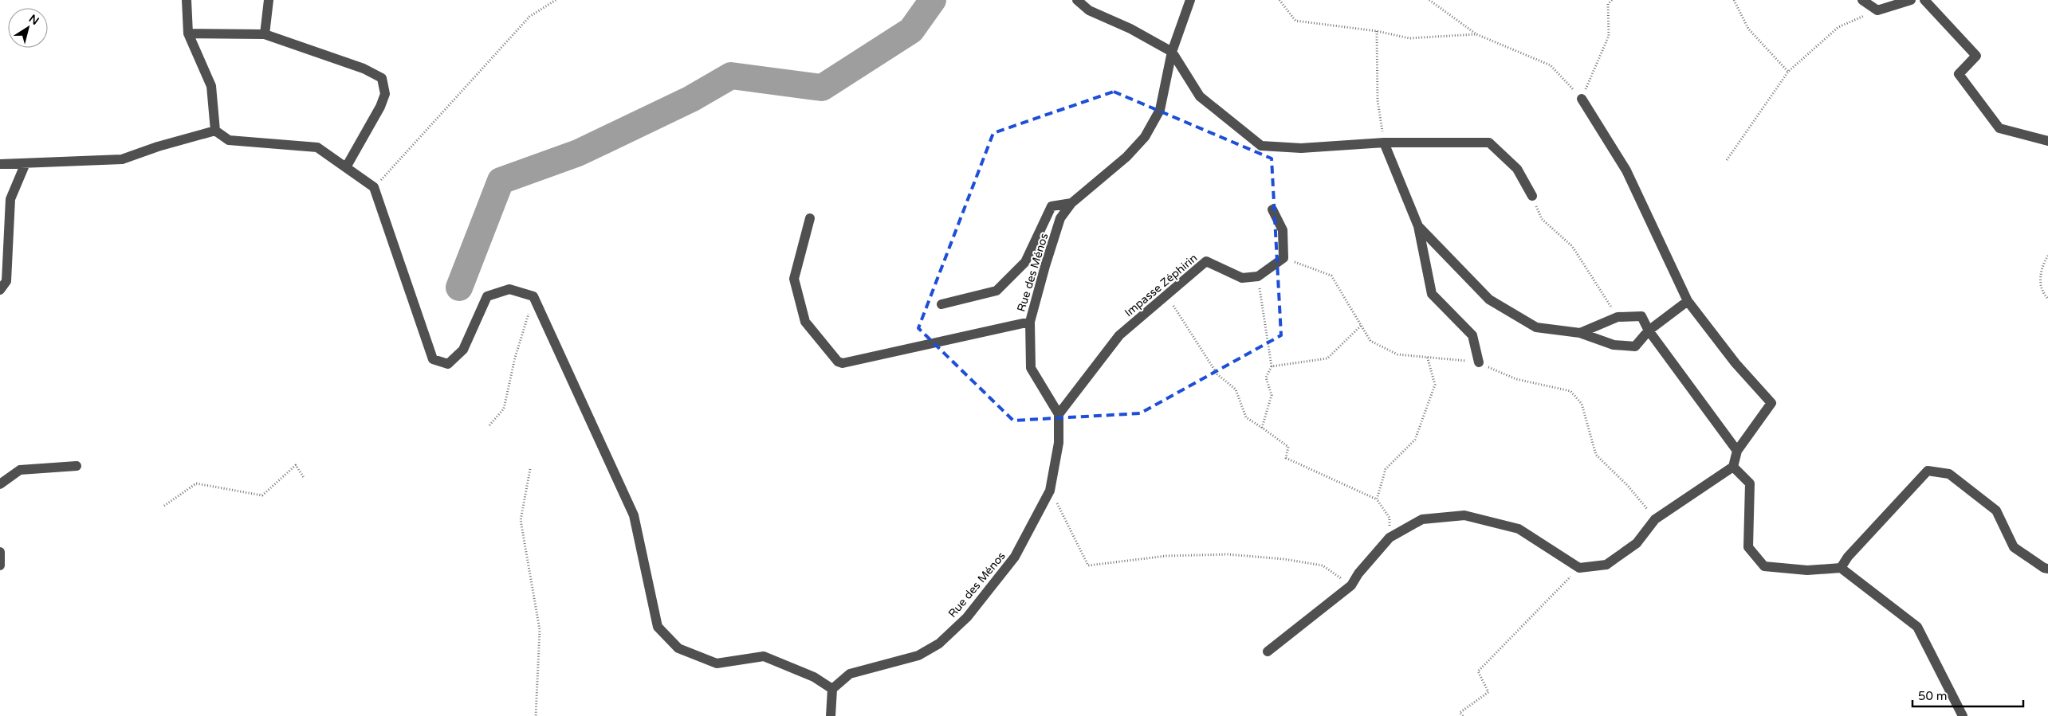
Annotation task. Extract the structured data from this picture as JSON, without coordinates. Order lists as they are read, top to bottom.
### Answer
{
  "streets": {
    "street": ["Rue des Ménos", "Impasse Zéphirin"]
  },
  "crossings": [
    ["Rue des Ménos", "Impasse Zéphirin"]
  ],
  "scale_bar": "50 m",
  "north": "top right"
}
